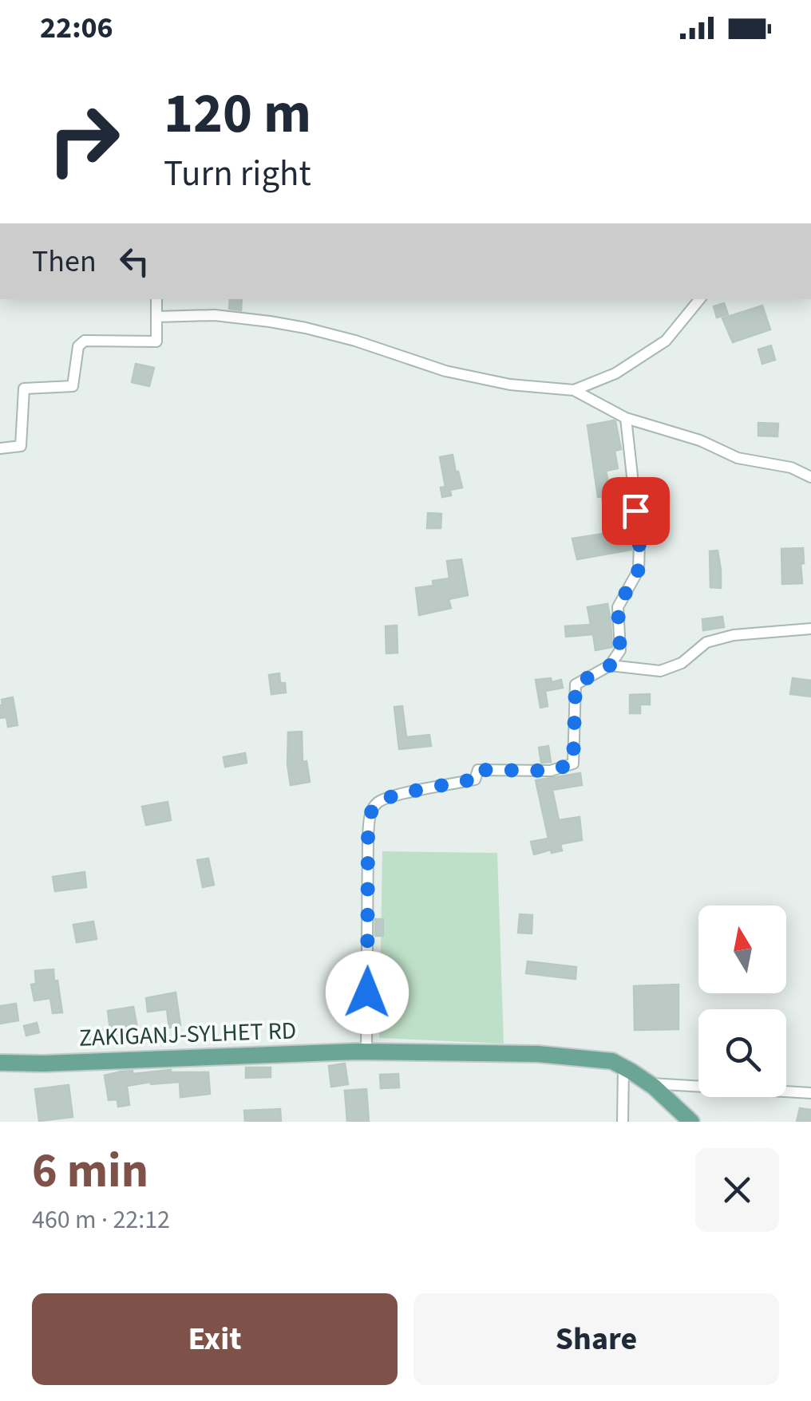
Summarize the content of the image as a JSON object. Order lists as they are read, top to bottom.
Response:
{
  "streets": {
    "main road": ["ZAKIGANJ-SYLHET RD"]
  },
  "north": "top",
  "page": {
    "status": "22:06",
    "turn": ["120 m", "Turn right"],
    "then": "Then",
    "heading": ["6 min", "460 m · 22:12"],
    "buttons": ["Exit", "Share"]
  }
}
